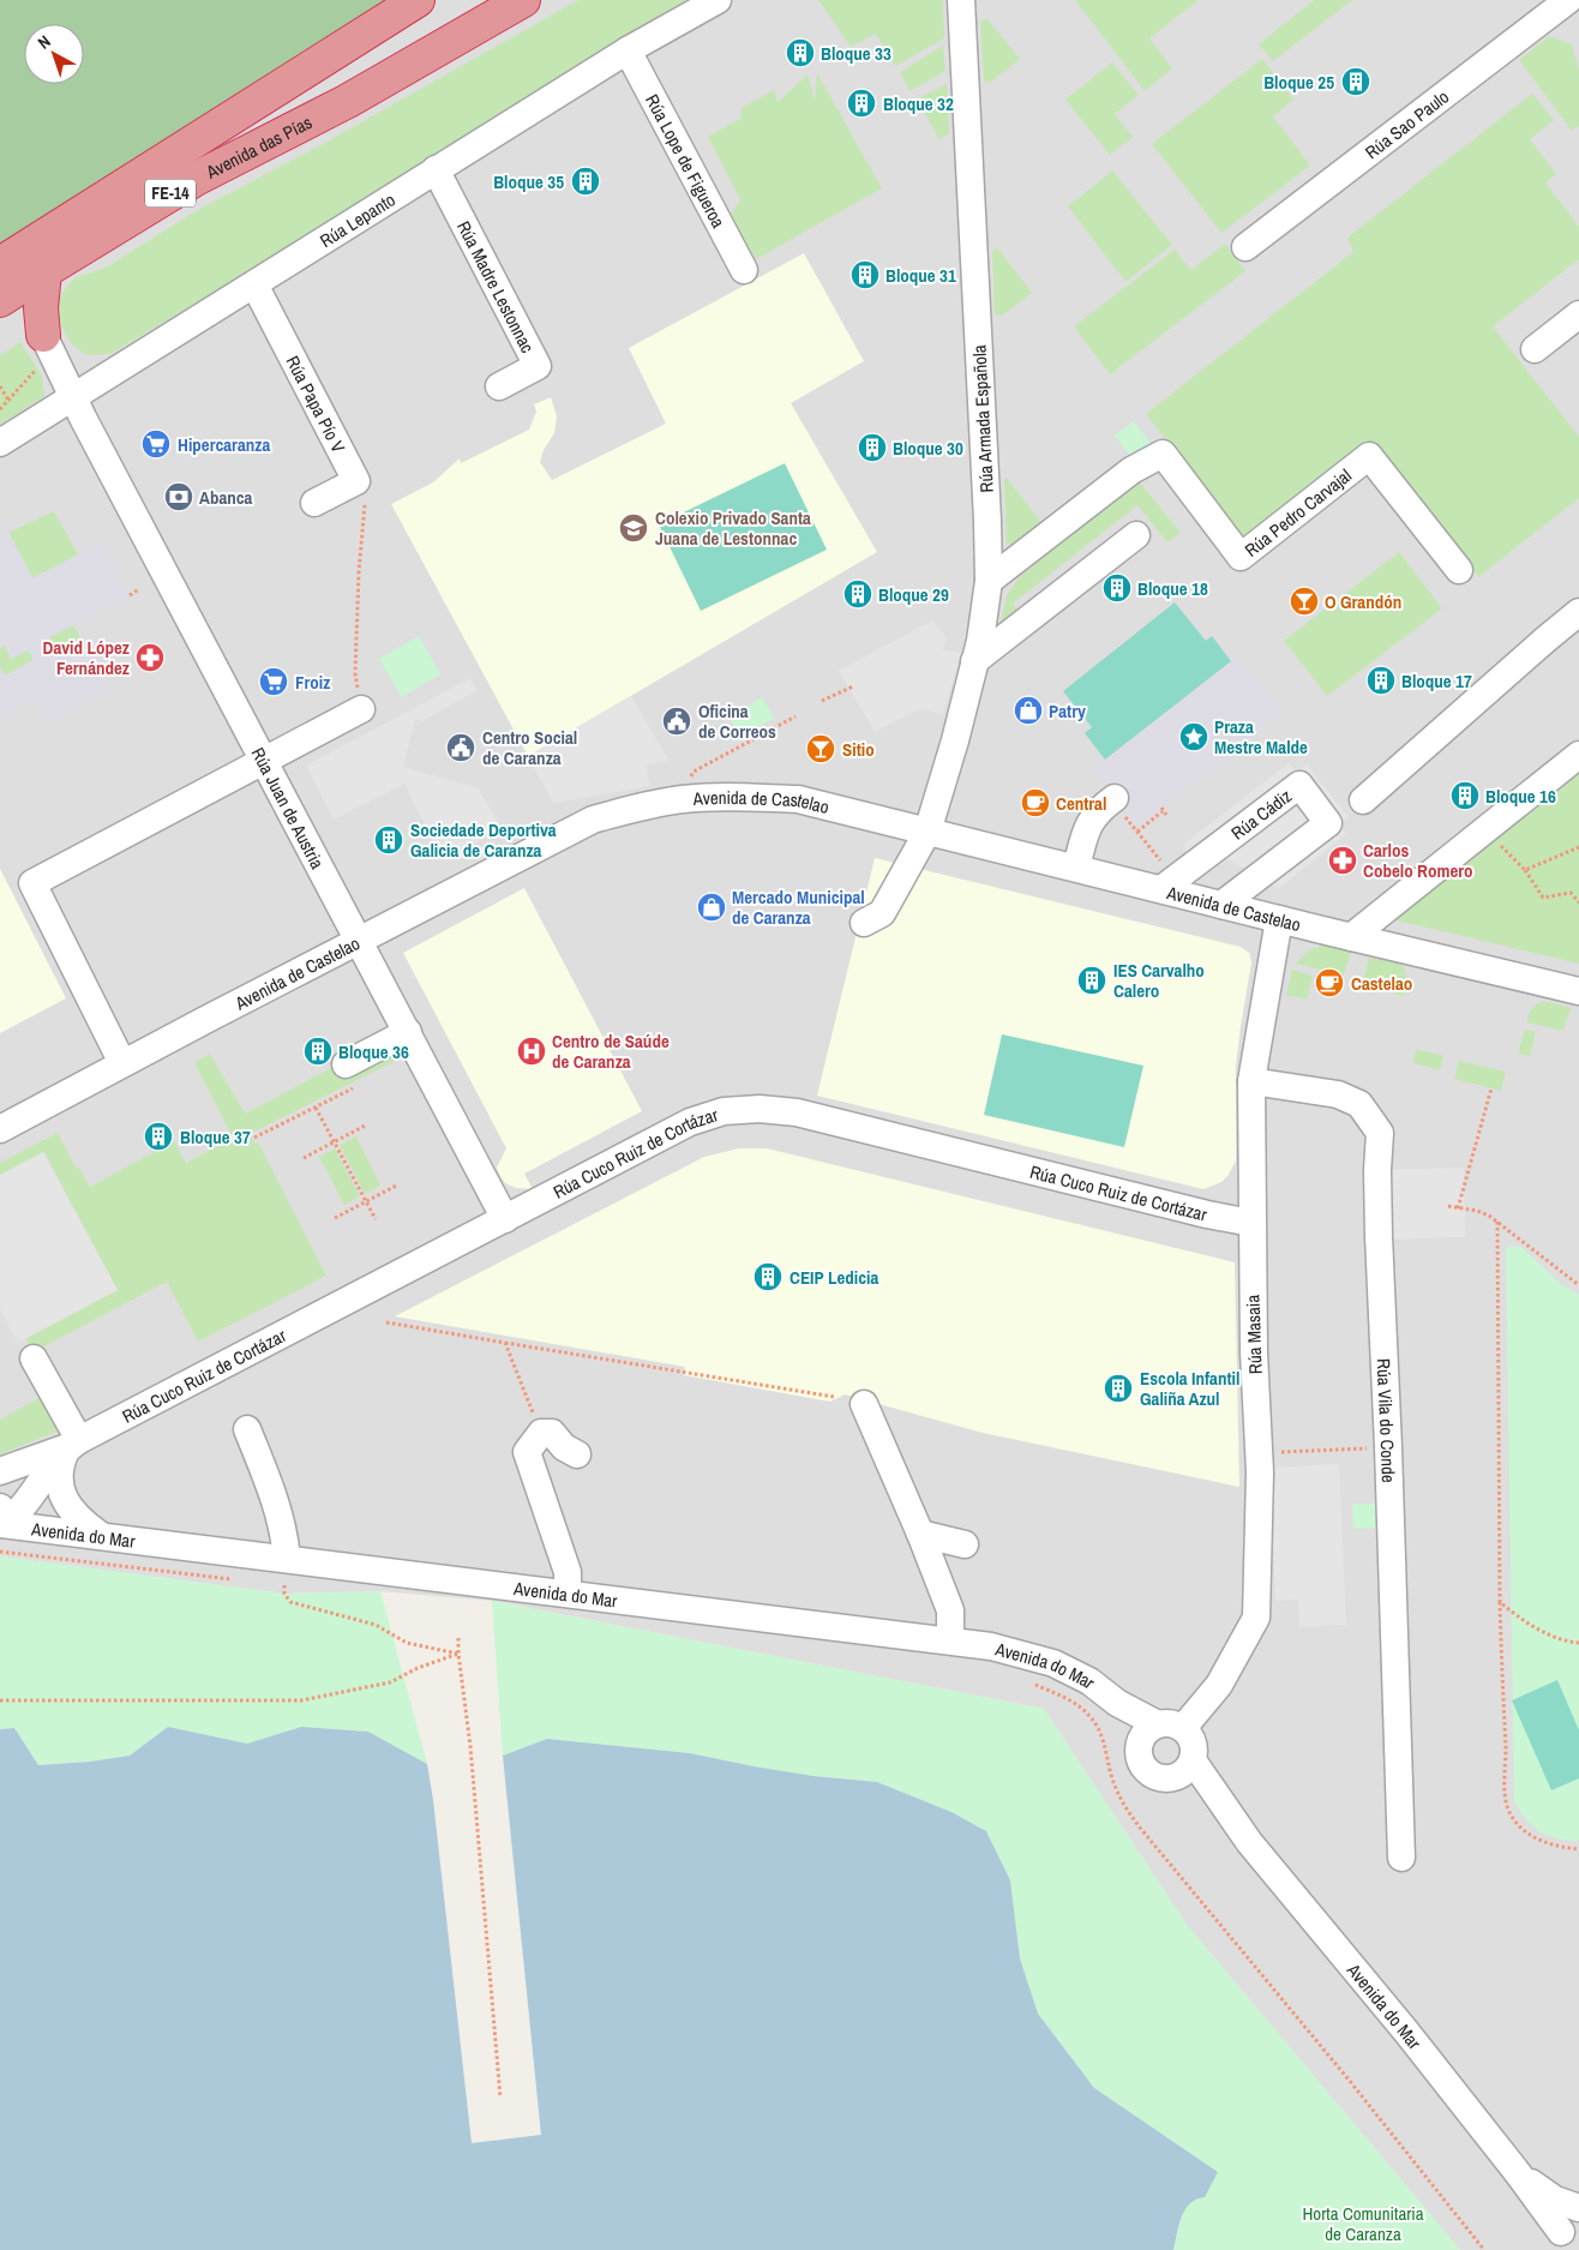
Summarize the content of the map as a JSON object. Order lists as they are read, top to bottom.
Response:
{
  "streets": {
    "highway": ["Avenida das Pías", "FE-14"],
    "street": [
      "Rúa Sao Paulo",
      "Rúa Lope de Figueroa",
      "Rúa Lepanto",
      "Rúa Madre Lestonnac",
      "Rúa Papa Pío V",
      "Rúa Armada Española",
      "Rúa Pedro Carvajal",
      "Avenida de Castelao",
      "Rúa Juan de Austria",
      "Rúa Cádiz",
      "Rúa Cuco Ruiz de Cortázar",
      "Rúa Masaia",
      "Rúa Vila do Conde",
      "Avenida do Mar"
    ]
  },
  "crossings": [
    ["Rúa Lope de Figueroa", "Rúa Lepanto"],
    ["Rúa Lepanto", "Rúa Madre Lestonnac"],
    ["Rúa Lepanto", "Rúa Papa Pío V"],
    ["Rúa Lepanto", "Rúa Juan de Austria"],
    ["Rúa Armada Española", "Rúa Pedro Carvajal"],
    ["Rúa Armada Española", "Avenida de Castelao"],
    ["Avenida de Castelao", "Rúa Juan de Austria"],
    ["Avenida de Castelao", "Rúa Cádiz"],
    ["Avenida de Castelao", "Rúa Masaia"],
    ["Rúa Juan de Austria", "Rúa Cuco Ruiz de Cortázar"],
    ["Rúa Cuco Ruiz de Cortázar", "Rúa Masaia"],
    ["Rúa Masaia", "Rúa Vila do Conde"],
    ["Rúa Masaia", "Avenida do Mar"]
  ],
  "parks": ["Horta Comunitaria de Caranza"],
  "places": {
    "building": [
      "Bloque 33",
      "Bloque 25",
      "Bloque 32",
      "Bloque 35",
      "Bloque 31",
      "Bloque 30",
      "Bloque 18",
      "Bloque 29",
      "Bloque 17",
      "Bloque 16",
      "Sociedade Deportiva Galicia de Caranza",
      "IES Carvalho Calero",
      "Bloque 36",
      "Bloque 37",
      "CEIP Ledicia",
      "Escola Infantil Galiña Azul"
    ],
    "supermarket": ["Hipercaranza", "Froiz"],
    "bank": ["Abanca"],
    "school or university": ["Colexio Privado Santa Juana de Lestonnac"],
    "bar": ["O Grandón", "Sitio"],
    "pharmacy": ["David López Fernández", "Carlos Cobelo Romero"],
    "shop": ["Patry", "Mercado Municipal de Caranza"],
    "public building": ["Oficina de Correos", "Centro Social de Caranza"],
    "place": ["Praza Mestre Malde"],
    "cafe": ["Central", "Castelao"],
    "hospital": ["Centro de Saúde de Caranza"]
  },
  "north": "top left"
}
